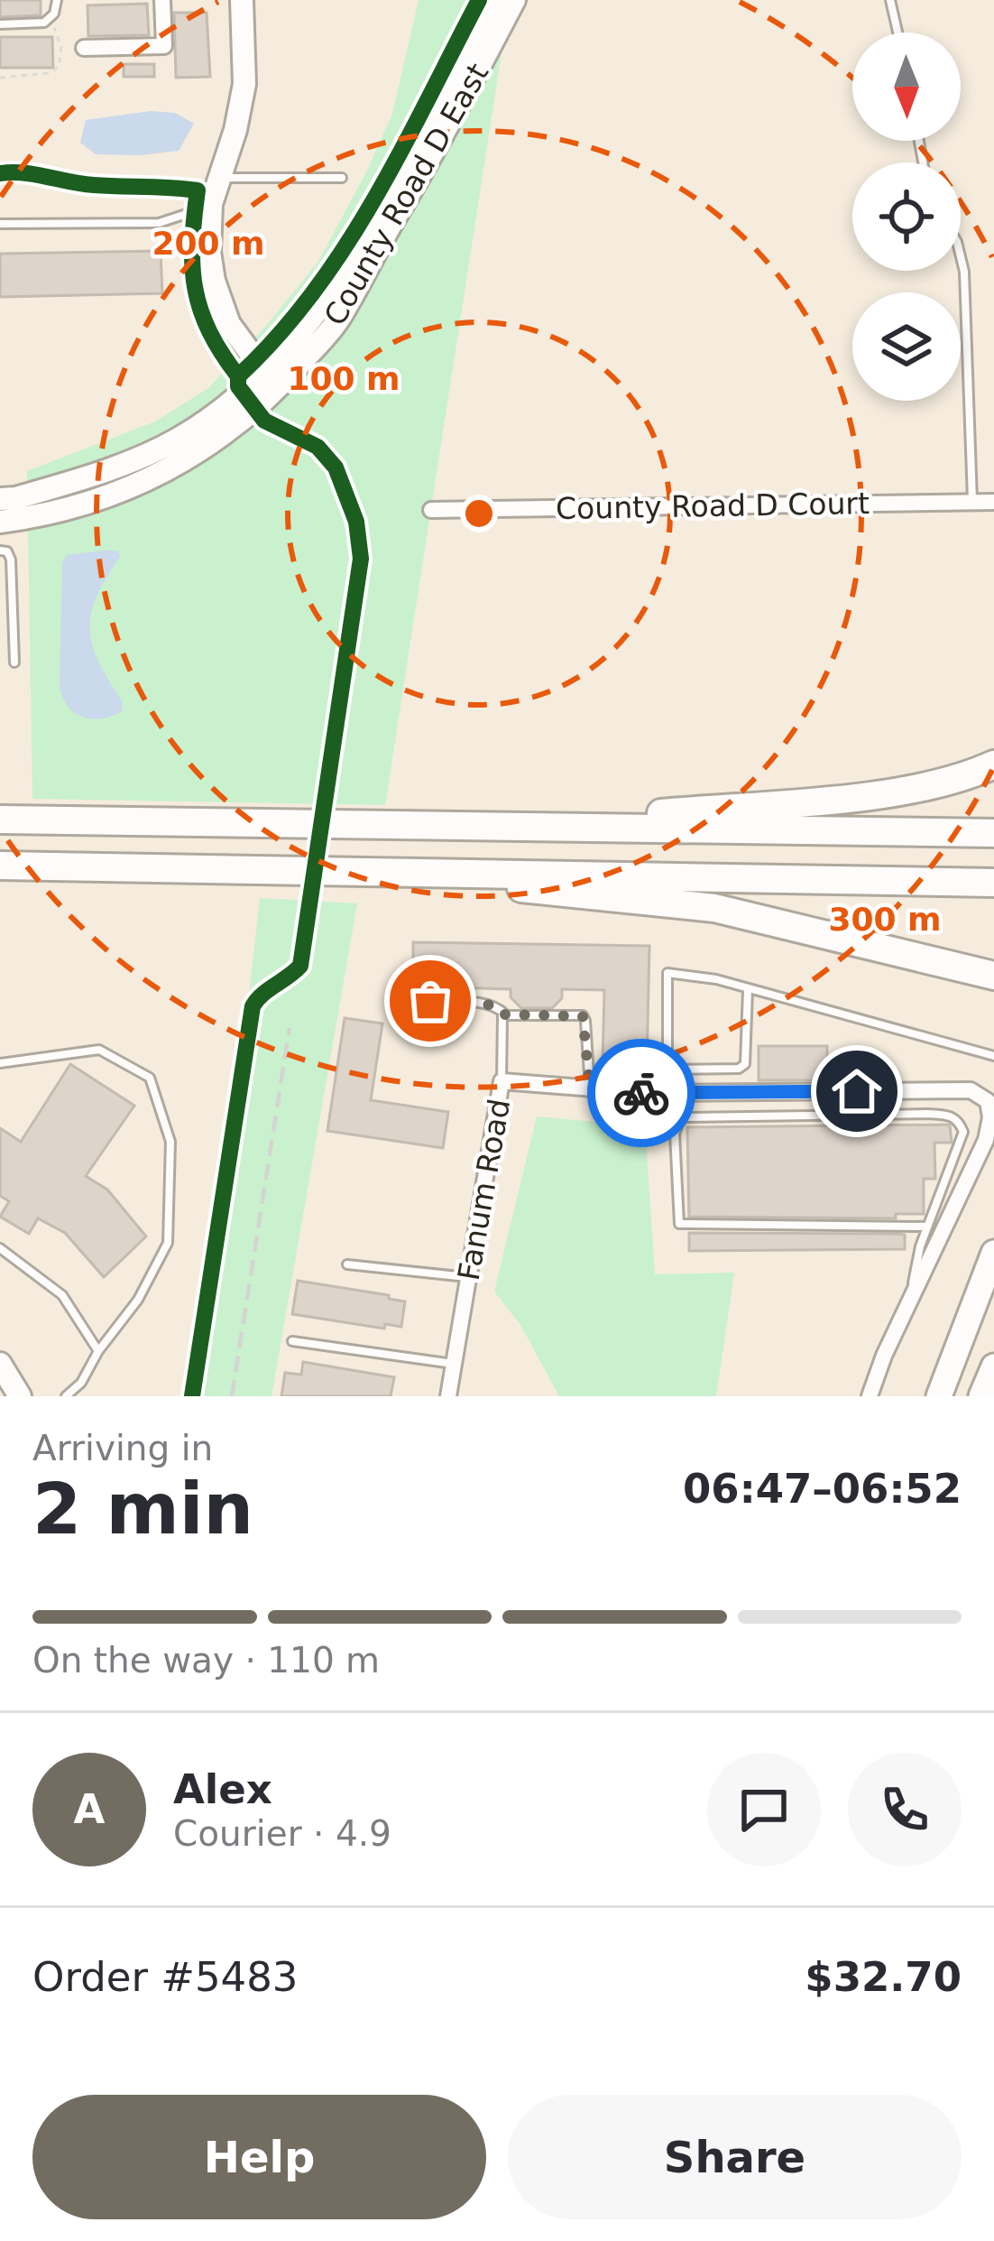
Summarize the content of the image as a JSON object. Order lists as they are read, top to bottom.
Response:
{
  "streets": {
    "street": ["County Road D East", "County Road D Court", "Fanum Road"]
  },
  "north": "bottom",
  "page": {
    "heading": ["2 min", "Arriving in", "06:47–06:52"],
    "panel": [
      "Alex",
      "Courier · 4.9",
      "Order #5483",
      "$32.70"
    ],
    "bar": "On the way · 110 m",
    "round": "A",
    "buttons": ["Help", "Share"]
  },
  "rings": ["200 m", "100 m", "300 m"]
}
